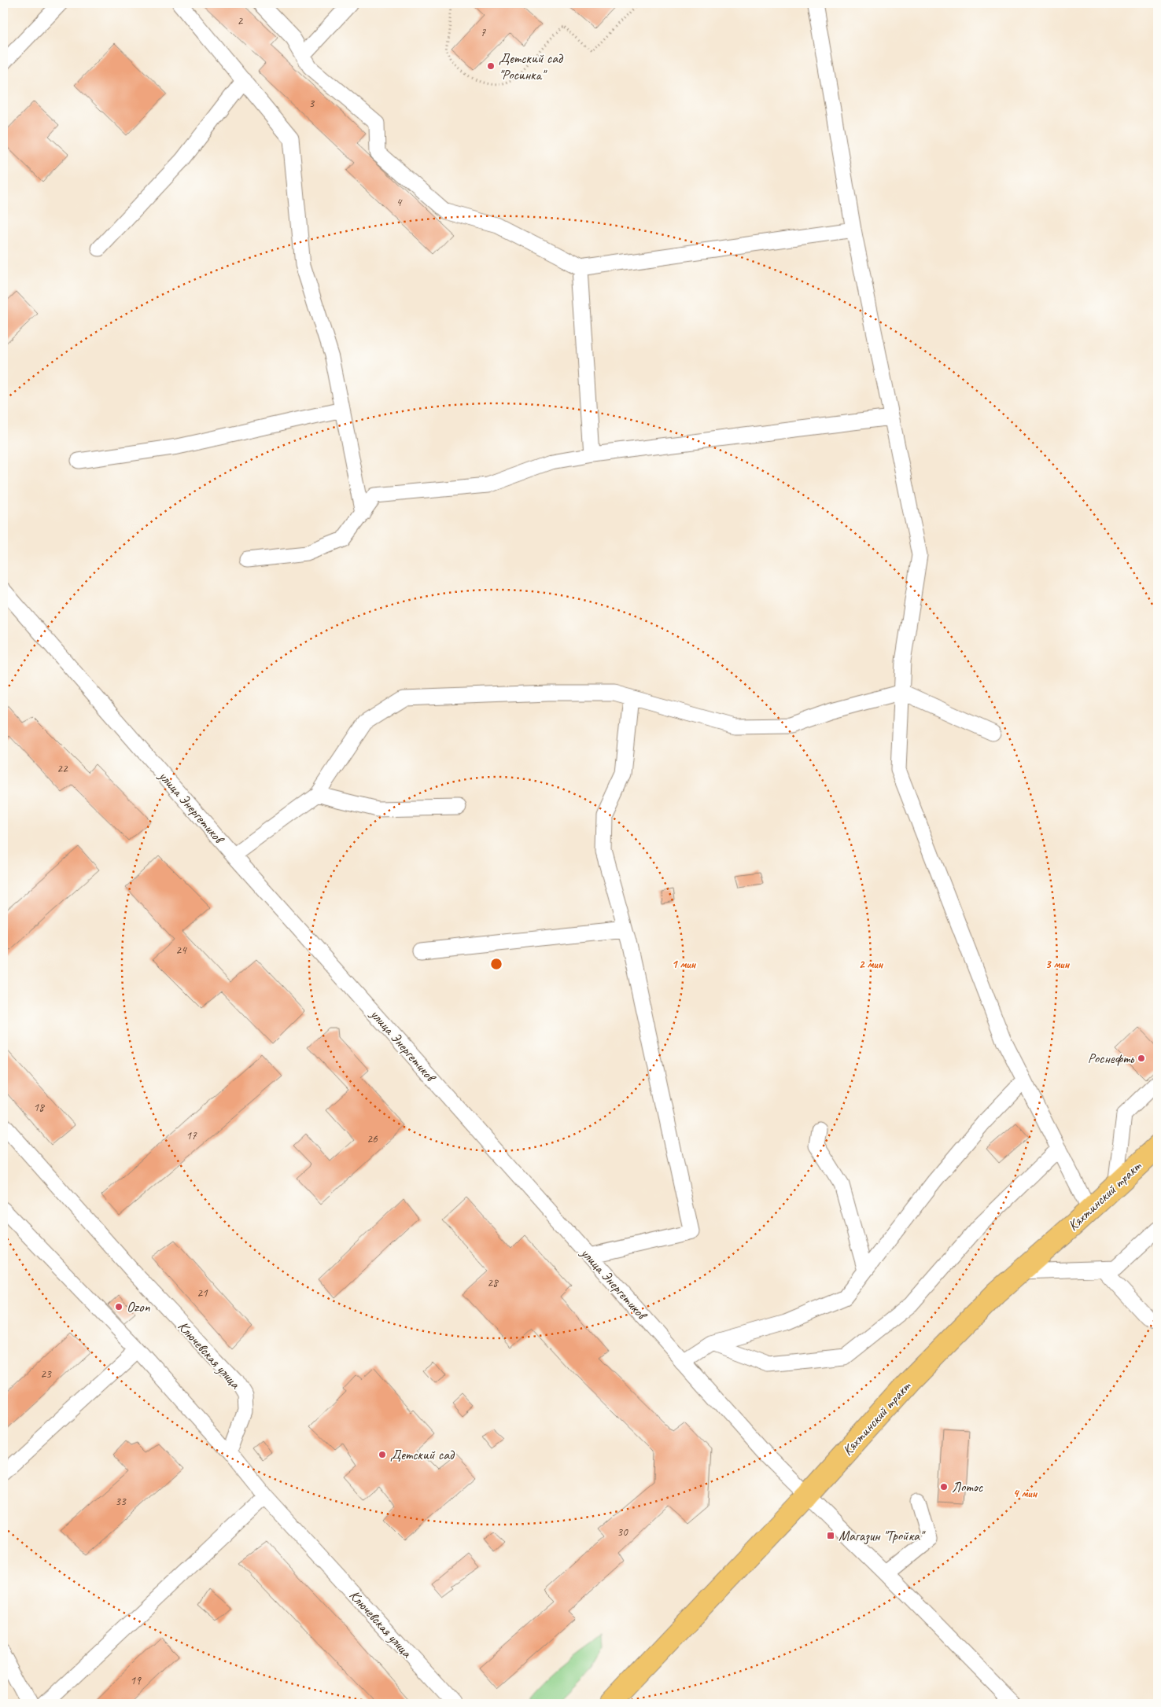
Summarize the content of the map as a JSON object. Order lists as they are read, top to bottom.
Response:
{
  "streets": {
    "highway": ["Кяхтинский тракт"],
    "street": ["улица Энергетиков", "Ключевская улица"]
  },
  "crossings": [
    ["улица Энергетиков", "Кяхтинский тракт"]
  ],
  "places": {
    "other": [
      "Детский сад \"Росинка\"",
      "Роснефть",
      "Ozon",
      "Детский сад",
      "Лотос"
    ],
    "transit": ["Магазин \"Тройка\""]
  },
  "house_numbers": [
    "2",
    "7",
    "3",
    "4",
    "22",
    "24",
    "18",
    "17",
    "26",
    "28",
    "21",
    "23",
    "33",
    "30",
    "19"
  ],
  "rings": [
    "1 мин",
    "2 мин",
    "3 мин",
    "4 мин"
  ]
}
